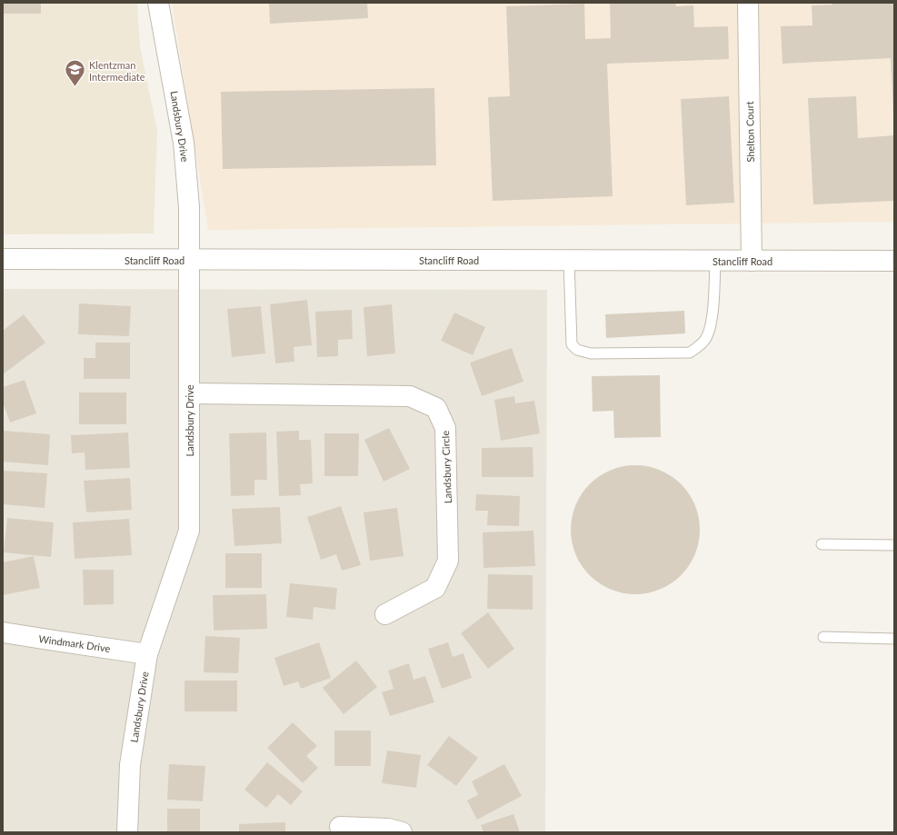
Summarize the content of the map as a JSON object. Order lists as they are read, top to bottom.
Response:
{
  "streets": {
    "street": [
      "Landsbury Drive",
      "Shelton Court",
      "Stancliff Road",
      "Landsbury Circle",
      "Windmark Drive"
    ]
  },
  "crossings": [
    ["Landsbury Drive", "Stancliff Road"],
    ["Landsbury Drive", "Landsbury Circle"],
    ["Landsbury Drive", "Windmark Drive"],
    ["Shelton Court", "Stancliff Road"]
  ],
  "places": {
    "school or university": ["Klentzman Intermediate"]
  }
}
